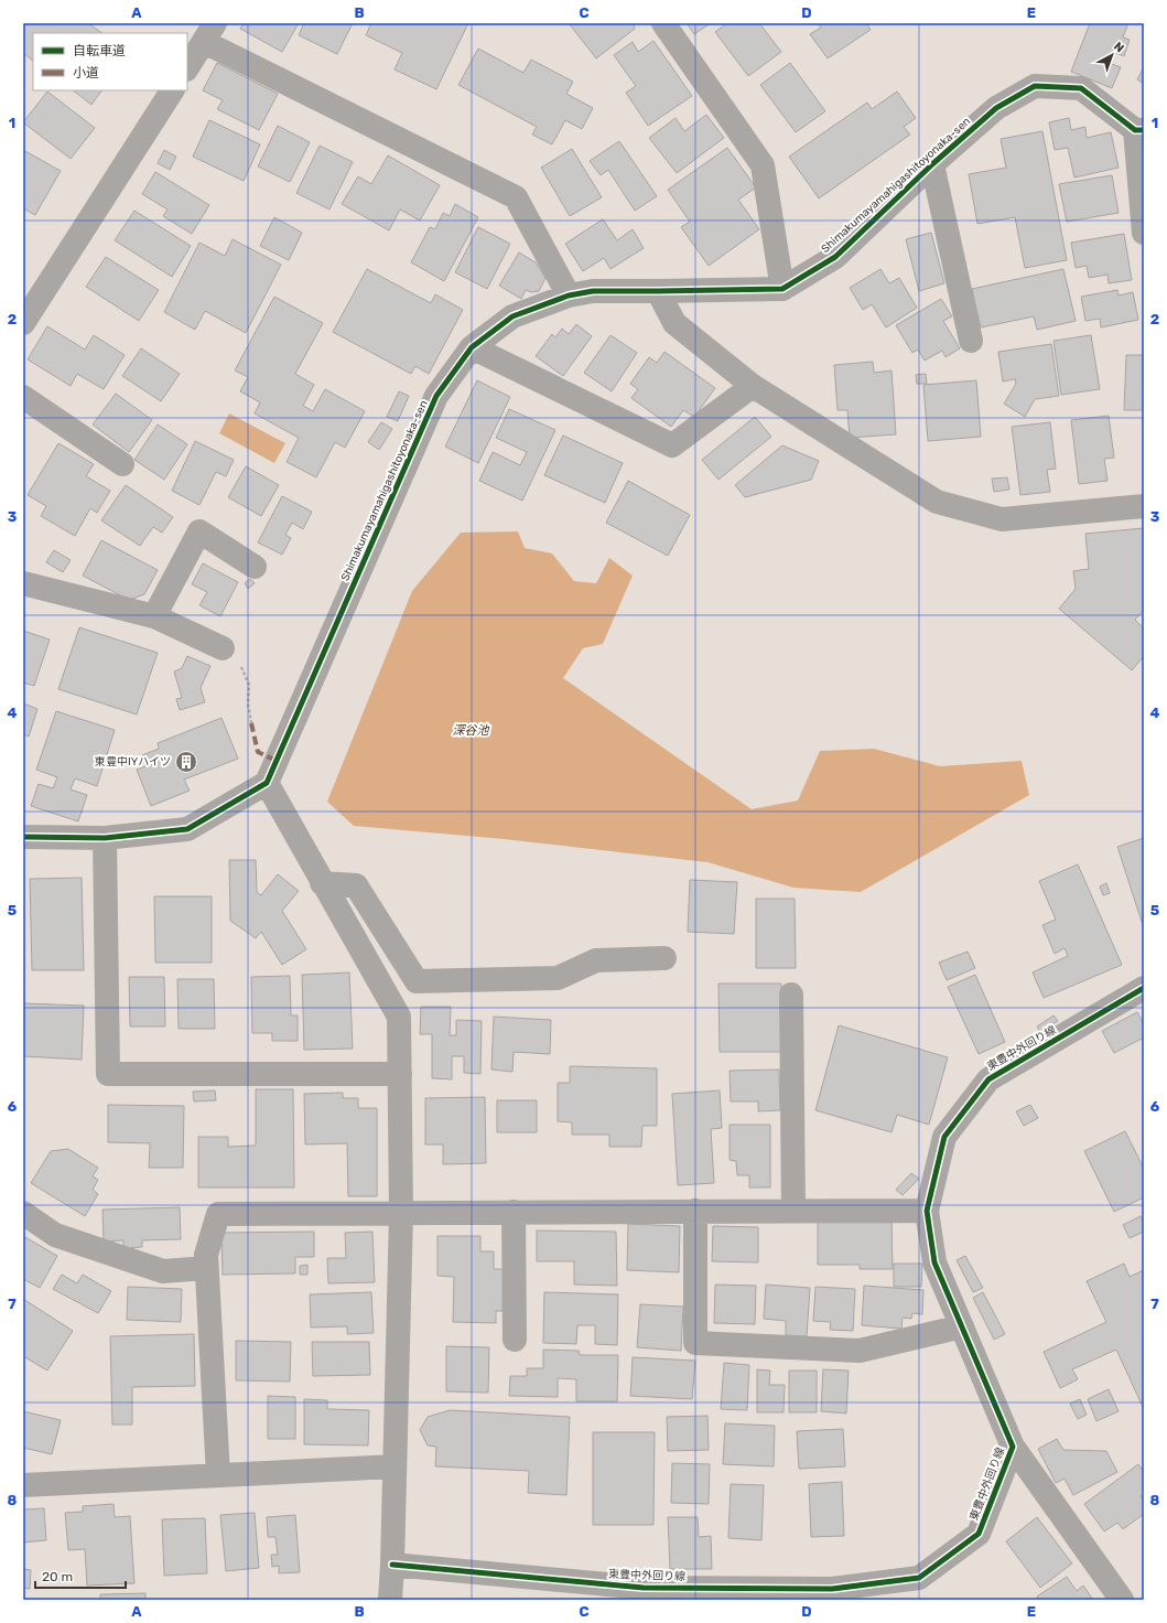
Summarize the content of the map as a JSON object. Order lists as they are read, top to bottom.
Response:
{
  "streets": {
    "street": ["Shimakumayamahigashitoyonaka-sen", "東豊中外回り線"]
  },
  "water": ["深谷池"],
  "places": {
    "building": ["東豊中IYハイツ"]
  },
  "legend": ["自転車道", "小道"],
  "scale_bar": "20 m",
  "north": "top right",
  "grid": {
    "columns": [
      "A",
      "B",
      "C",
      "D",
      "E"
    ],
    "rows": [
      "1",
      "2",
      "3",
      "4",
      "5",
      "6",
      "7",
      "8"
    ]
  }
}
